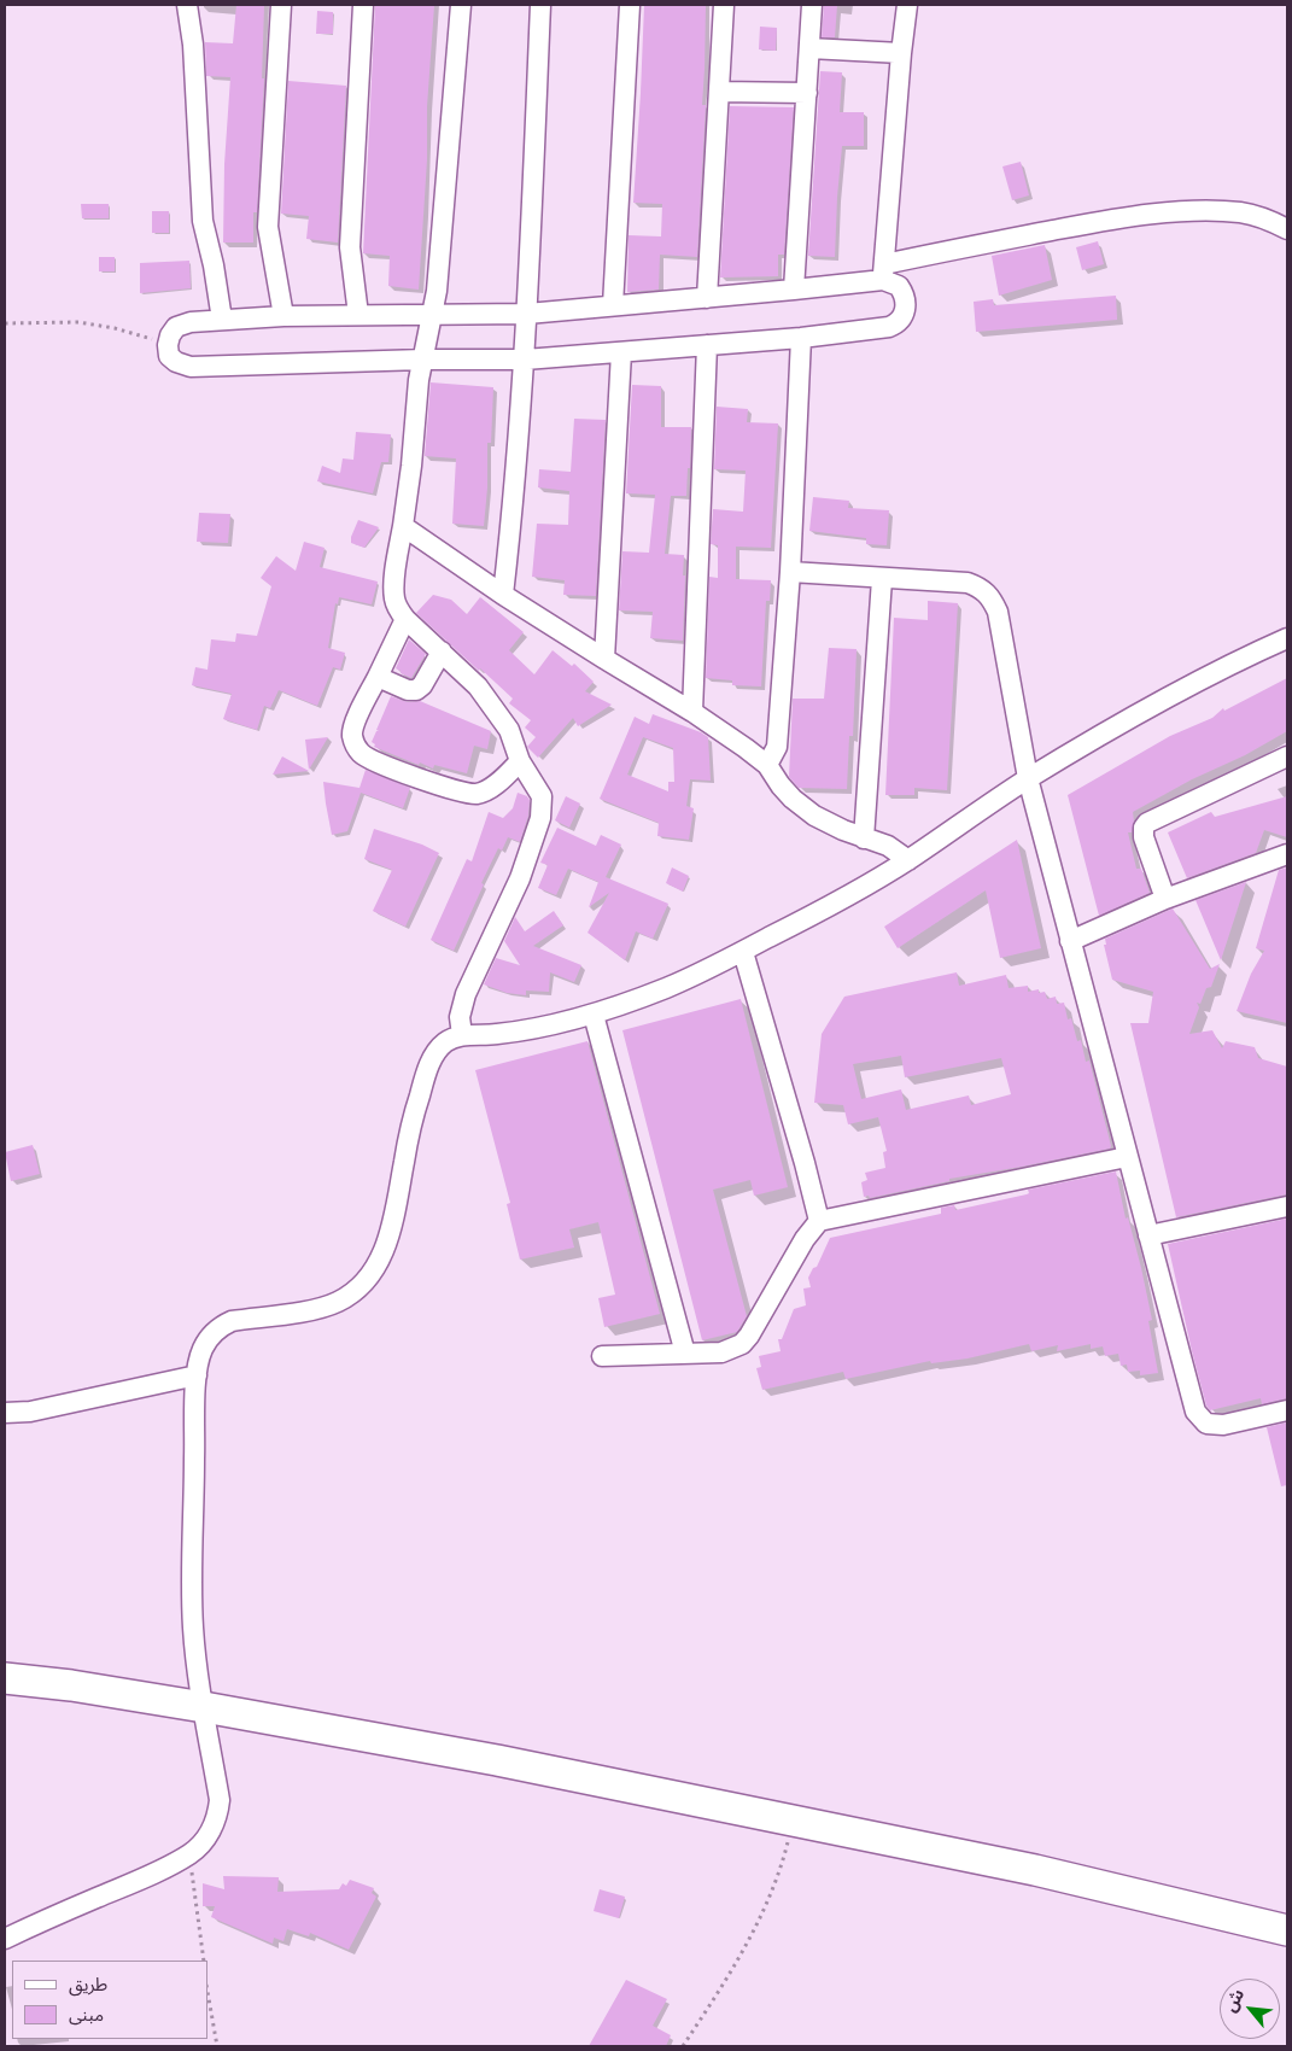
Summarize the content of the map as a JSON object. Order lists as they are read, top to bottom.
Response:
{
  "legend": ["طريق", "مبنى"],
  "north": "top left"
}
